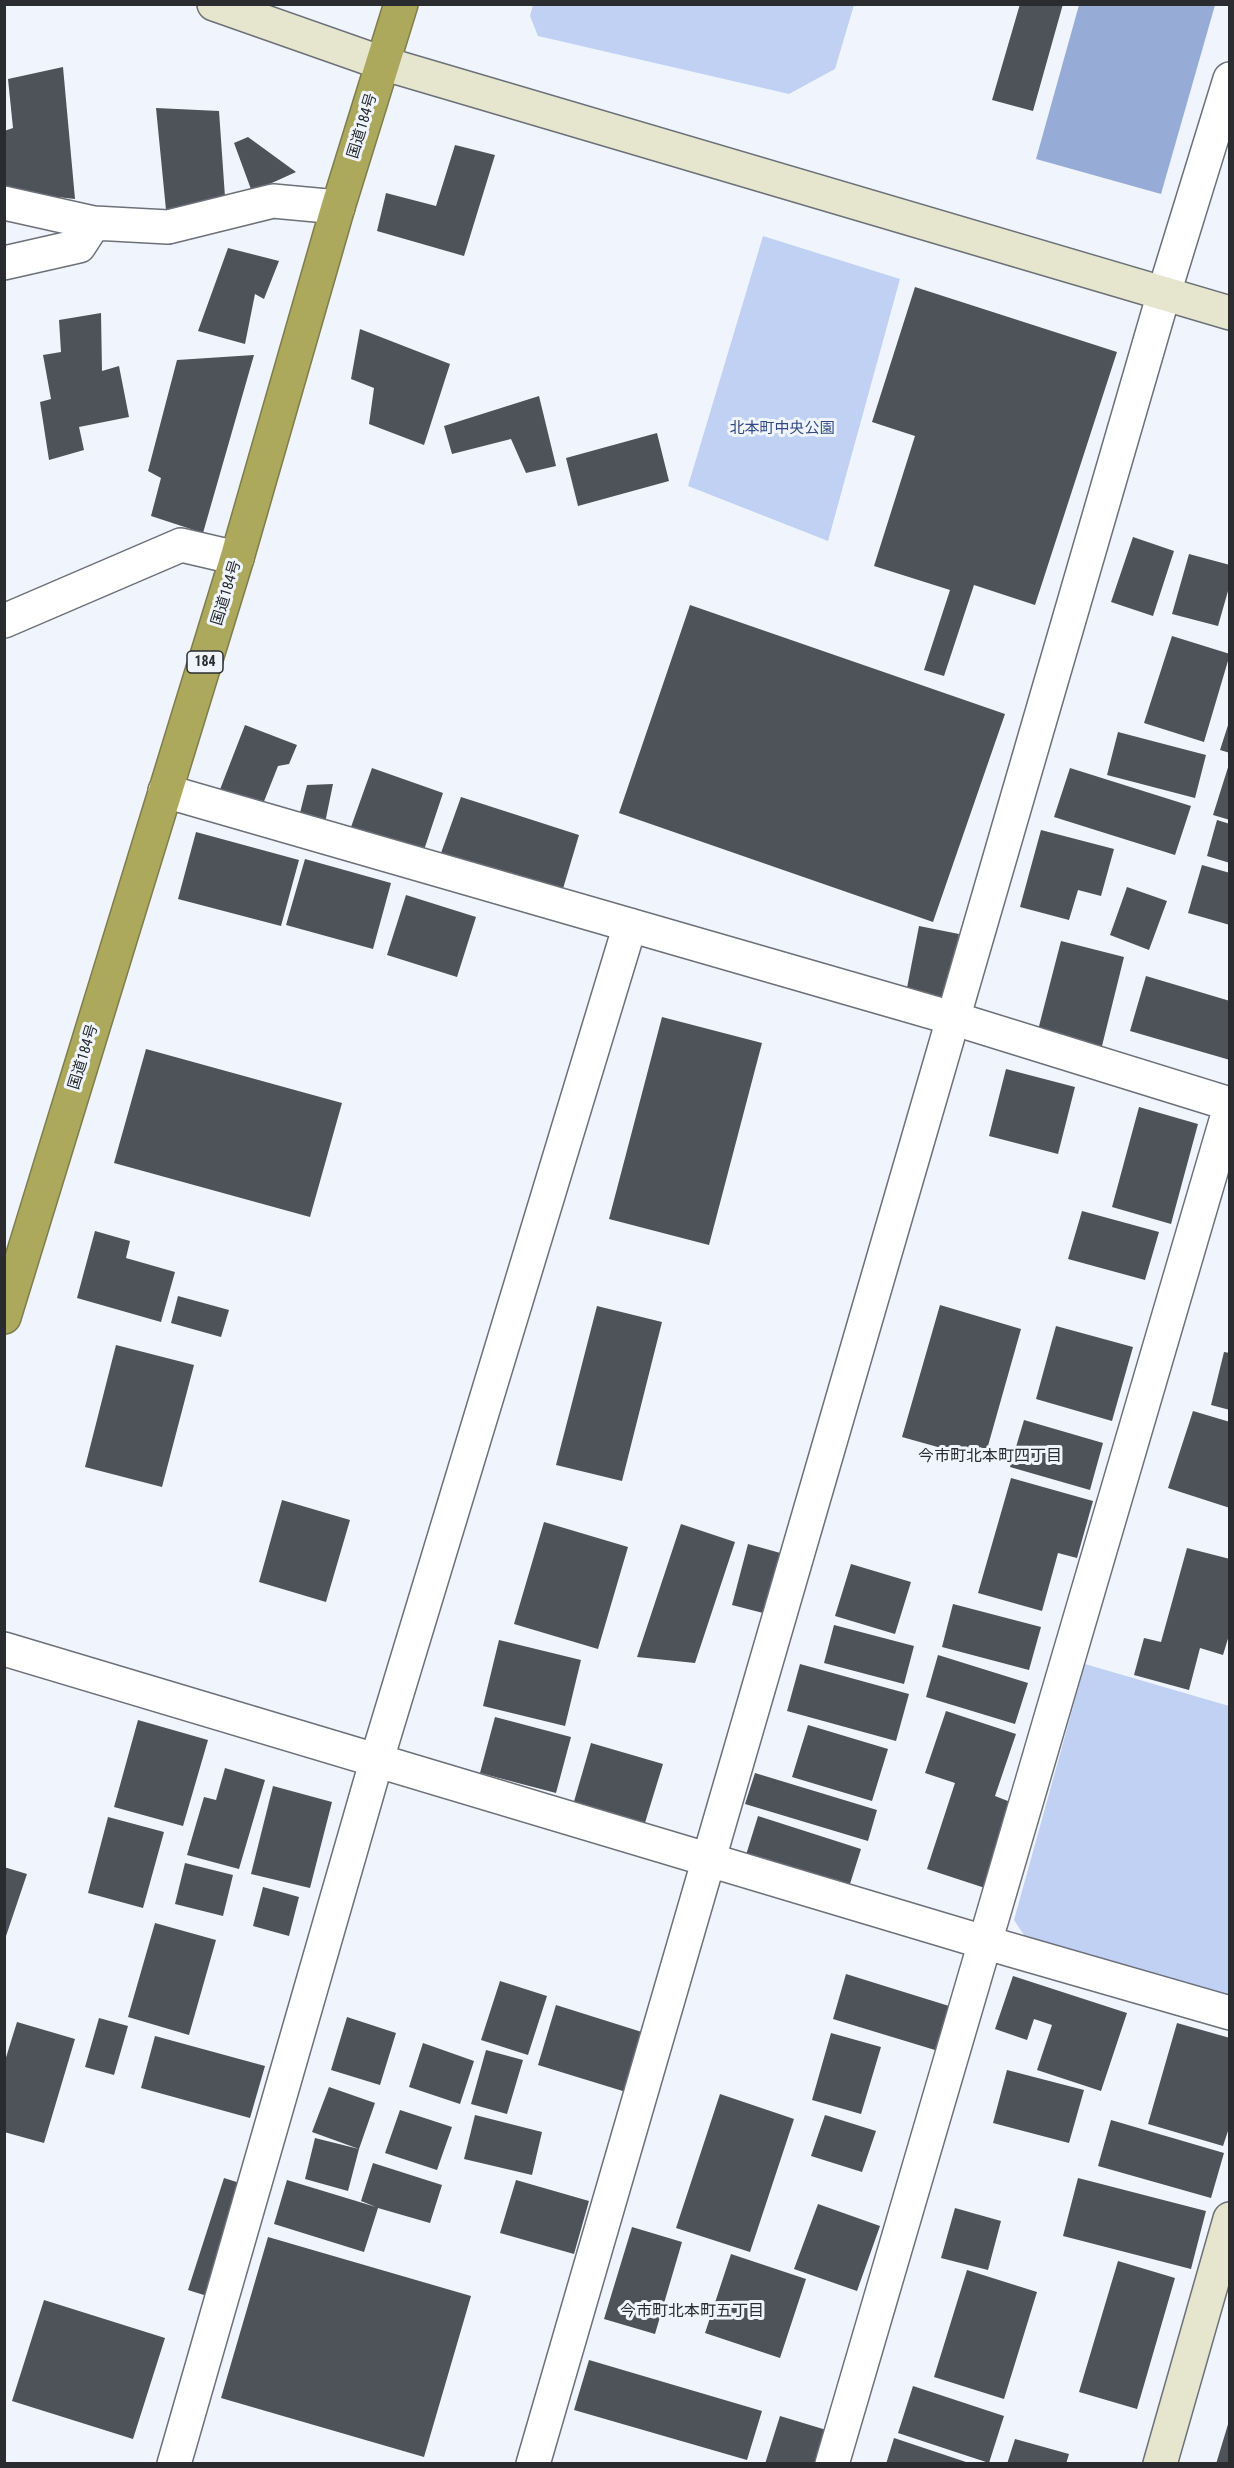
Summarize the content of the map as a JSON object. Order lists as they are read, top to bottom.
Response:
{
  "streets": {
    "highway": ["国道184号", "184"]
  },
  "districts": ["今市町北本町四丁目", "今市町北本町五丁目"],
  "parks": ["北本町中央公園"]
}
